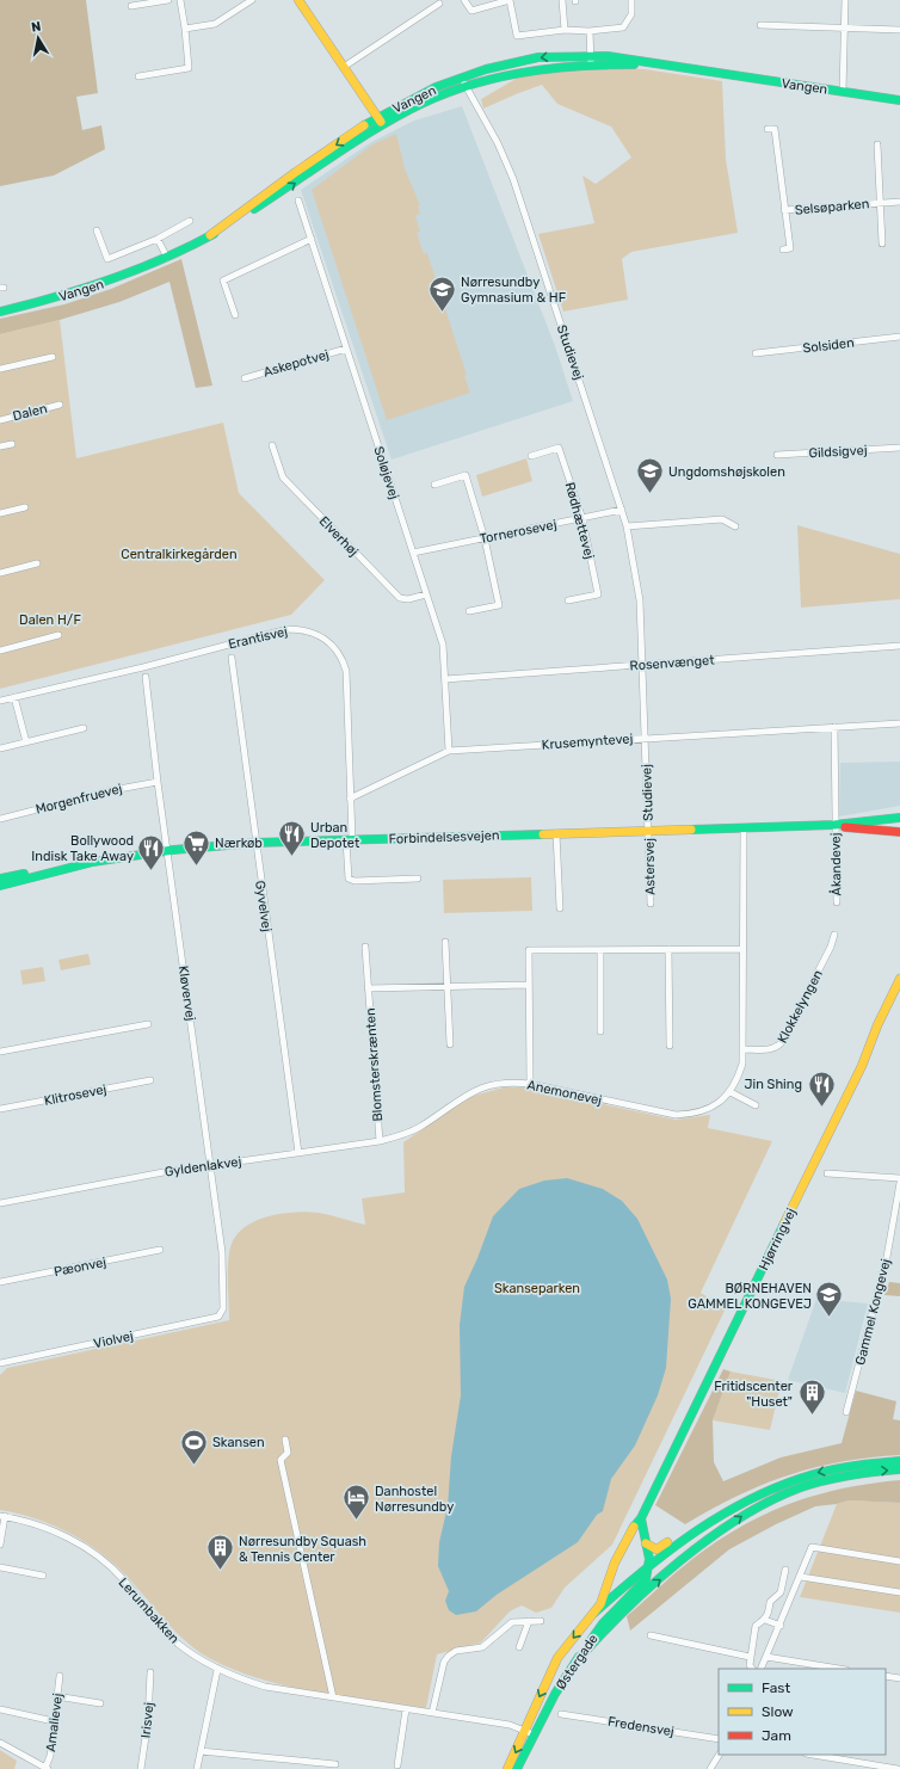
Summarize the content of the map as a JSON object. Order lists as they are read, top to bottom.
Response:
{
  "streets": {
    "main road": [
      "Vangen",
      "Forbindelsesvejen",
      "Hjørringvej",
      "Østergade"
    ],
    "street": [
      "Selsøparken",
      "Solsiden",
      "Studievej",
      "Askepotvej",
      "Dalen",
      "Gildsigvej",
      "Soløjevej",
      "Rødhættevej",
      "Tornerosevej",
      "Elverhøj",
      "Erantisvej",
      "Rosenvænget",
      "Krusemyntevej",
      "Morgenfruevej",
      "Åkandevej",
      "Astersvej",
      "Gyvelvej",
      "Kløvervej",
      "Klokkelyngen",
      "Blomsterskrænten",
      "Anemonevej",
      "Klitrosevej",
      "Gyldenlakvej",
      "Pæonvej",
      "Gammel Kongevej",
      "Violvej",
      "Lerumbakken",
      "Irisvej",
      "Amalievej",
      "Fredensvej"
    ]
  },
  "crossings": [
    ["Vangen", "Studievej"],
    ["Studievej", "Tornerosevej"],
    ["Studievej", "Rosenvænget"],
    ["Studievej", "Krusemyntevej"],
    ["Studievej", "Forbindelsesvejen"],
    ["Studievej", "Astersvej"],
    ["Askepotvej", "Soløjevej"],
    ["Soløjevej", "Tornerosevej"],
    ["Soløjevej", "Elverhøj"],
    ["Soløjevej", "Rosenvænget"],
    ["Soløjevej", "Krusemyntevej"],
    ["Rødhættevej", "Tornerosevej"],
    ["Erantisvej", "Krusemyntevej"],
    ["Erantisvej", "Forbindelsesvejen"],
    ["Morgenfruevej", "Kløvervej"],
    ["Forbindelsesvejen", "Åkandevej"],
    ["Forbindelsesvejen", "Astersvej"],
    ["Forbindelsesvejen", "Gyvelvej"],
    ["Forbindelsesvejen", "Kløvervej"],
    ["Forbindelsesvejen", "Anemonevej"],
    ["Gyvelvej", "Gyldenlakvej"],
    ["Kløvervej", "Gyldenlakvej"],
    ["Kløvervej", "Violvej"],
    ["Klokkelyngen", "Anemonevej"],
    ["Blomsterskrænten", "Gyldenlakvej"],
    ["Anemonevej", "Gyldenlakvej"],
    ["Hjørringvej", "Østergade"],
    ["Lerumbakken", "Østergade"]
  ],
  "parks": ["Centralkirkegården", "Dalen H/F", "Skanseparken"],
  "places": {
    "school or university": ["Nørresundby Gymnasium & HF", "Ungdomshøjskolen", "BØRNEHAVEN GAMMEL KONGEVEJ"],
    "restaurant": ["Urban Depotet", "Bollywood Indisk Take Away", "Jin Shing"],
    "supermarket": ["Nærkøb"],
    "building": ["Fritidscenter \"Huset\"", "Nørresundby Squash & Tennis Center"],
    "sports": ["Skansen"],
    "hotel": ["Danhostel Nørresundby"]
  },
  "legend": ["Fast", "Slow", "Jam"],
  "north": "top"
}
